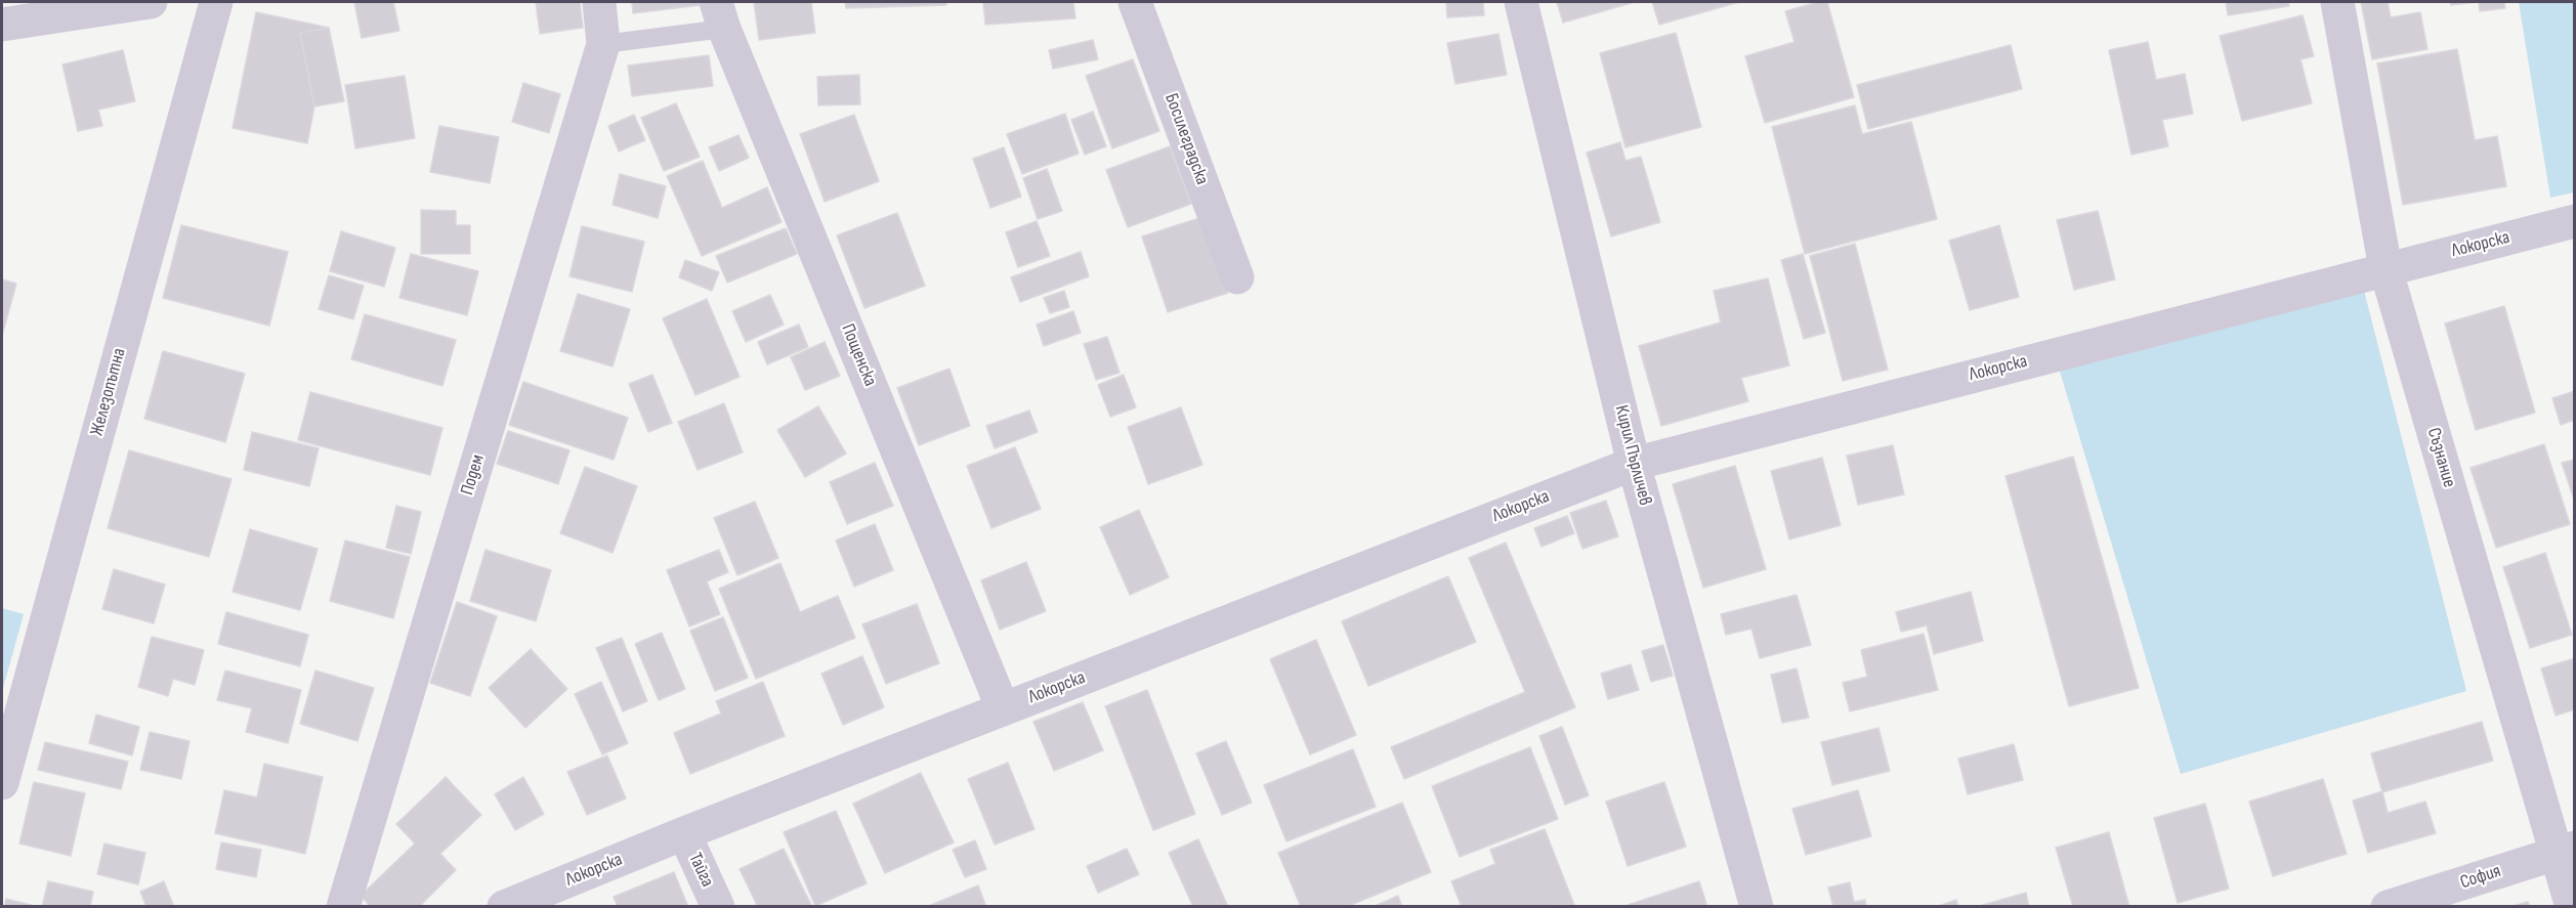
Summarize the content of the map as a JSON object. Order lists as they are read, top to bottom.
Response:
{
  "streets": {
    "street": [
      "Босилеградска",
      "Локорска",
      "Пощенска",
      "Железопътна",
      "Кирил Пърличев",
      "Съзнание",
      "Подем",
      "Тайга",
      "София"
    ]
  },
  "crossings": [
    ["Локорска", "Пощенска"],
    ["Локорска", "Кирил Пърличев"],
    ["Локорска", "Съзнание"],
    ["Локорска", "Тайга"],
    ["Съзнание", "София"]
  ]
}
